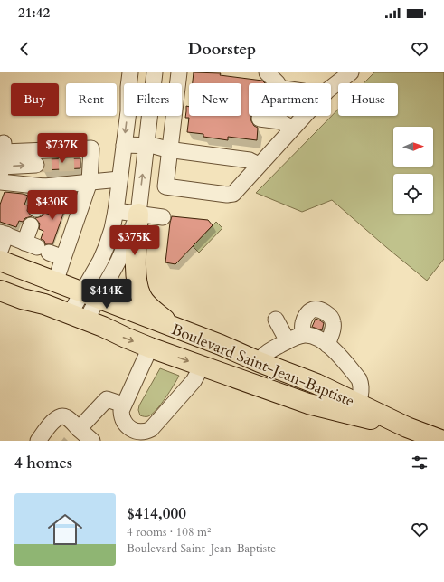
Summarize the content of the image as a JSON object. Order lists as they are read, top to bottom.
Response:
{
  "streets": {
    "highway": ["Boulevard Saint-Jean-Baptiste"]
  },
  "north": "right",
  "page": {
    "status": "21:42",
    "header": "Doorstep",
    "chip": [
      "Buy",
      "Rent",
      "Filters",
      "New",
      "Apartment",
      "House"
    ],
    "price": [
      "$737K",
      "$430K",
      "$375K",
      "$414K"
    ],
    "heading": "4 homes",
    "list": [
      {
        "name": "$414,000",
        "note": "4 rooms · 108 m² · Boulevard Saint-Jean-Baptiste"
      }
    ]
  }
}
